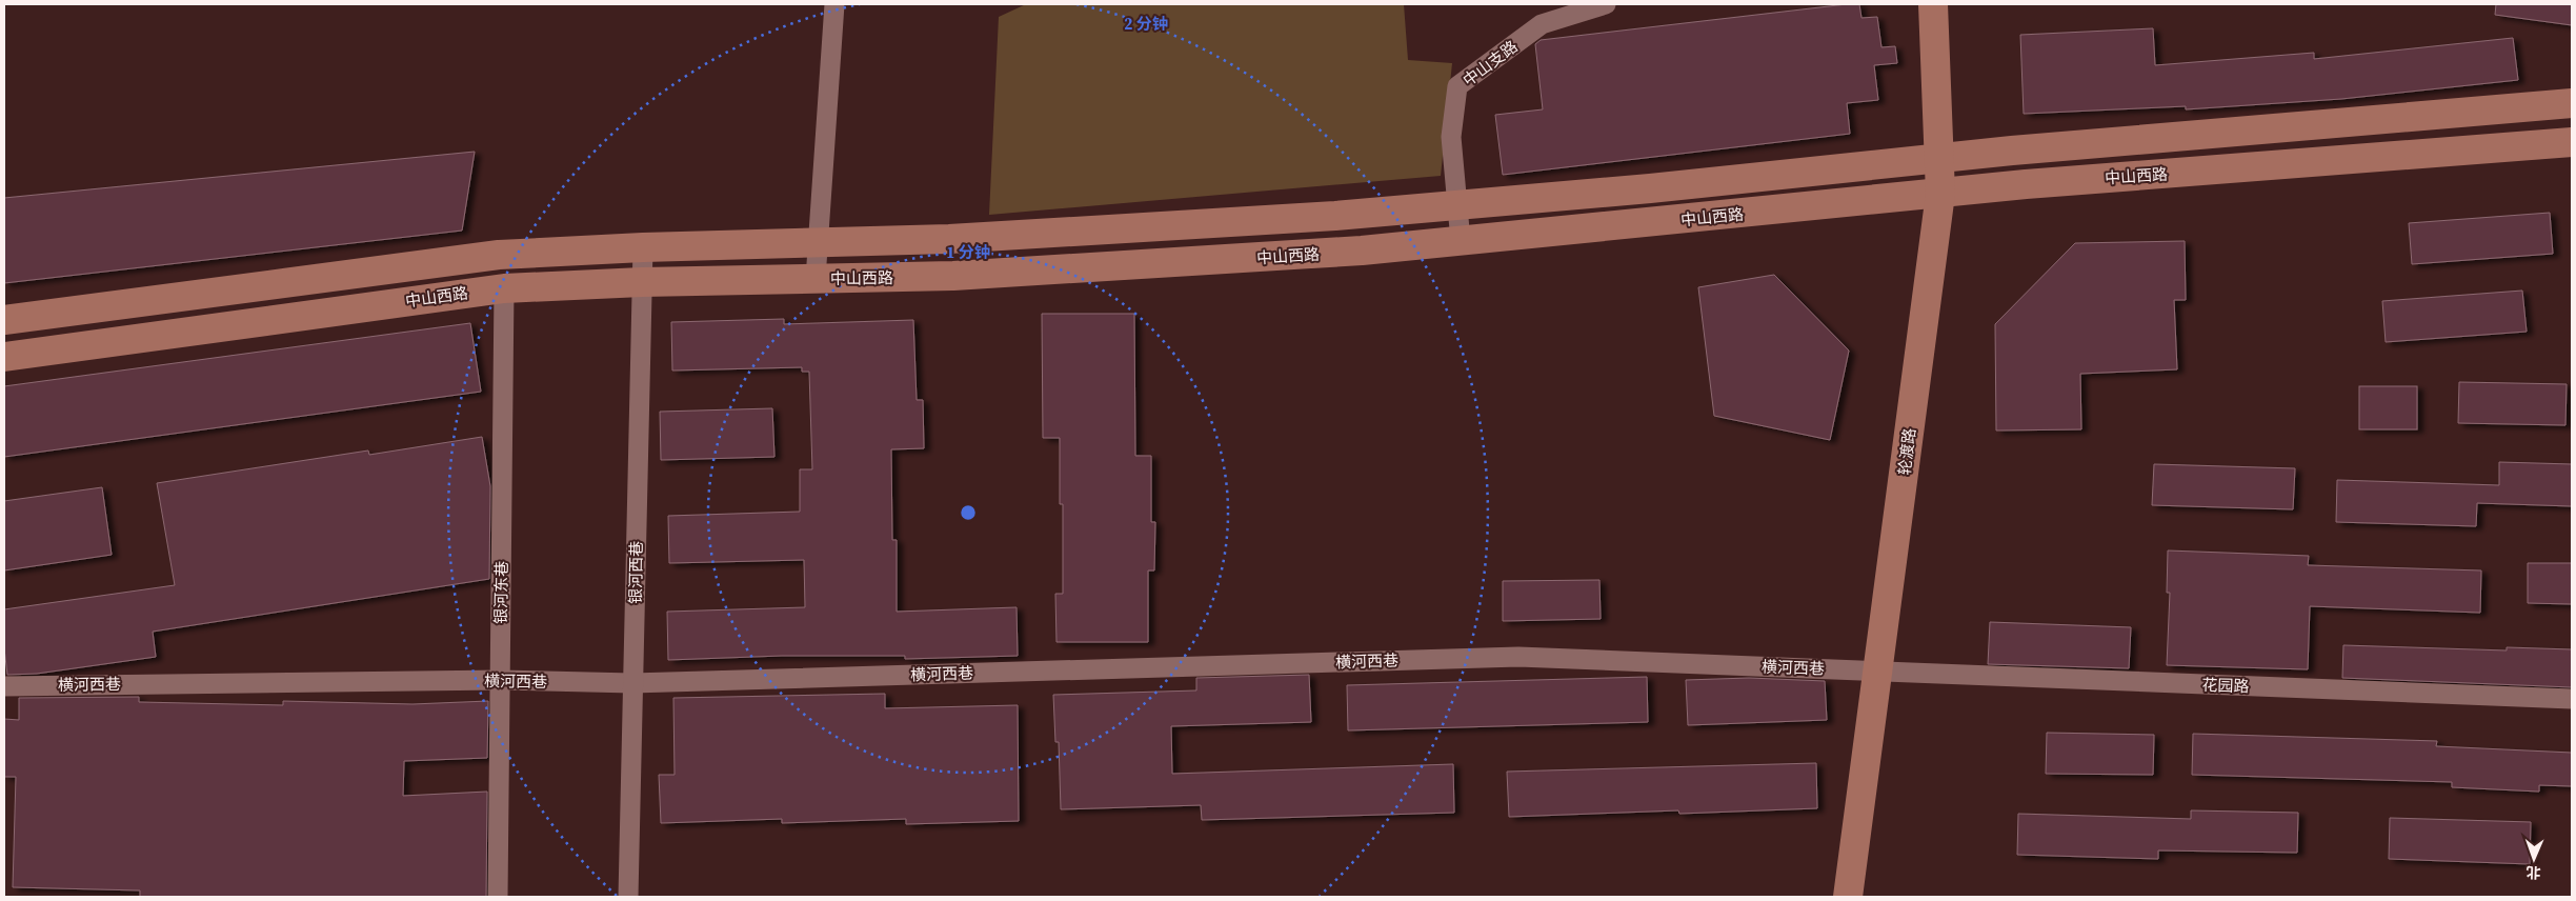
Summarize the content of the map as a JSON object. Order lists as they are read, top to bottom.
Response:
{
  "streets": {
    "main road": ["中山西路", "轮渡路"],
    "street": [
      "中山支路",
      "银河西巷",
      "银河东巷",
      "横河西巷",
      "花园路"
    ]
  },
  "crossings": [
    ["中山支路", "中山西路"],
    ["中山西路", "轮渡路"],
    ["中山西路", "银河西巷"],
    ["中山西路", "银河东巷"],
    ["轮渡路", "横河西巷"],
    ["轮渡路", "花园路"],
    ["银河西巷", "横河西巷"],
    ["银河东巷", "横河西巷"],
    ["横河西巷", "花园路"]
  ],
  "north": "bottom",
  "rings": ["2 分钟", "1 分钟"]
}
